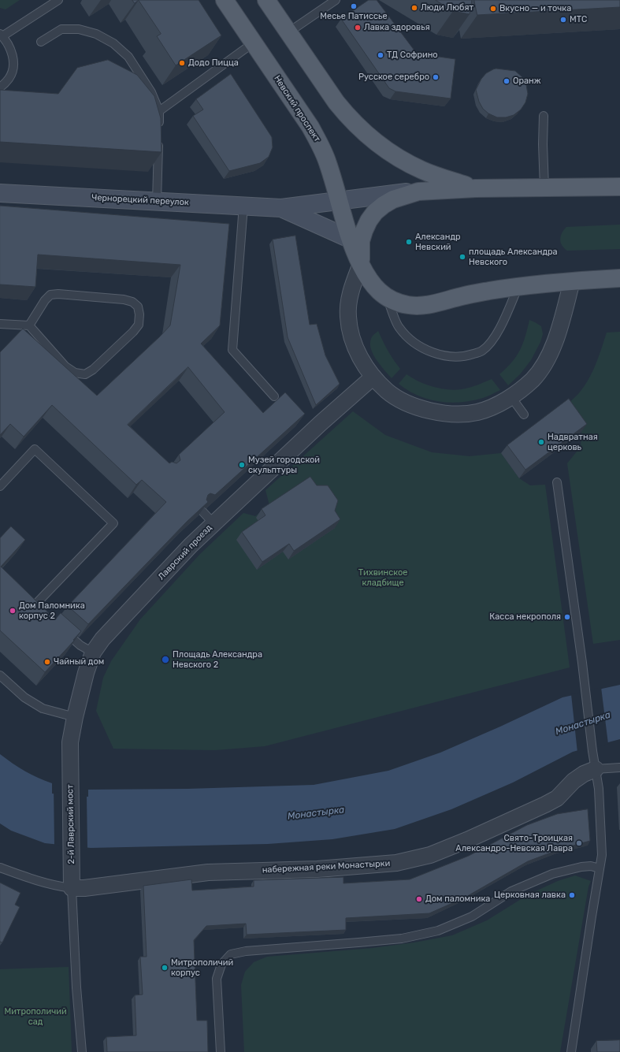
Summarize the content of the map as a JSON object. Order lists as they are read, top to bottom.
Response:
{
  "streets": {
    "main road": ["Невский проспект"],
    "street": [
      "Чернорецкий переулок",
      "Лаврский проезд",
      "2-й Лаврский мост",
      "набережная реки Монастырки"
    ]
  },
  "crossings": [
    ["Невский проспект", "Чернорецкий переулок"],
    ["Лаврский проезд", "2-й Лаврский мост"],
    ["2-й Лаврский мост", "набережная реки Монастырки"]
  ],
  "water": ["Монастырка"],
  "parks": ["Тихвинское кладбище", "Митрополичий сад"],
  "places": [
    "Месье Патиссье",
    "Люди Любят",
    "Вкусно — и точка",
    "МТС",
    "Лавка здоровья",
    "ТД Софрино",
    "Додо Пицца",
    "Русское серебро",
    "Оранж",
    "Александр Невский",
    "площадь Александра Невского",
    "Надвратная церковь",
    "Музей городской скульптуры",
    "Дом Паломника корпус 2",
    "Касса некрополя",
    "Площадь Александра Невского 2",
    "Чайный дом",
    "Свято-Троицкая Александро-Невская Лавра",
    "Церковная лавка",
    "Дом паломника",
    "Митрополичий корпус"
  ]
}
